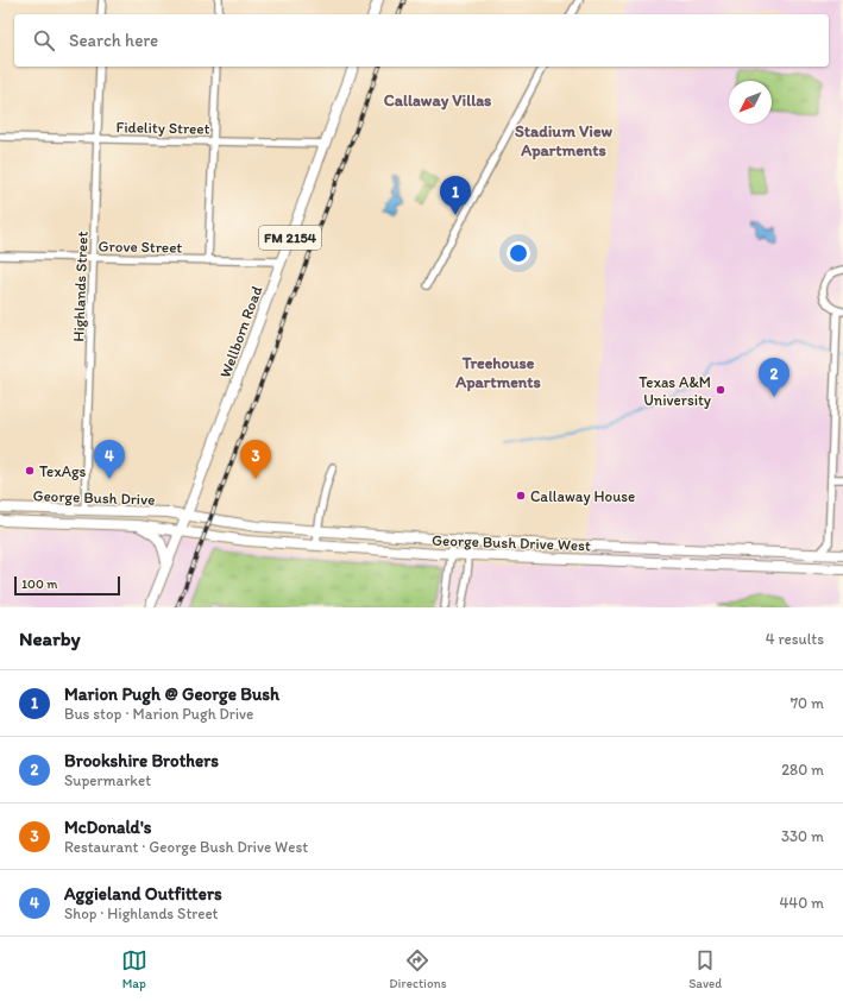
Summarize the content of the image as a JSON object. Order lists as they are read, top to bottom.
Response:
{
  "streets": {
    "main road": [
      "FM 2154",
      "Wellborn Road",
      "George Bush Drive",
      "George Bush Drive West"
    ],
    "street": ["Fidelity Street", "Grove Street", "Highlands Street"]
  },
  "crossings": [
    ["Fidelity Street", "Highlands Street"],
    ["Fidelity Street", "Wellborn Road"],
    ["Grove Street", "Highlands Street"],
    ["Grove Street", "Wellborn Road"],
    ["Highlands Street", "George Bush Drive"],
    ["Wellborn Road", "George Bush Drive"],
    ["Wellborn Road", "George Bush Drive West"],
    ["George Bush Drive", "George Bush Drive West"]
  ],
  "districts": ["Callaway Villas", "Stadium View Apartments", "Treehouse Apartments"],
  "places": ["Texas A&M University", "TexAgs", "Callaway House"],
  "scale_bar": "100 m",
  "north": "bottom left",
  "page": {
    "search": "Search here",
    "pins": [
      "1",
      "2",
      "3",
      "4"
    ],
    "scale": "100 m",
    "heading": ["Nearby", "4 results"],
    "list": [
      {
        "mark": "1",
        "name": "Marion Pugh @ George Bush",
        "note": "Bus stop · Marion Pugh Drive",
        "value": "70 m"
      },
      {
        "mark": "2",
        "name": "Brookshire Brothers",
        "note": "Supermarket",
        "value": "280 m"
      },
      {
        "mark": "3",
        "name": "McDonald's",
        "note": "Restaurant · George Bush Drive West",
        "value": "330 m"
      },
      {
        "mark": "4",
        "name": "Aggieland Outfitters",
        "note": "Shop · Highlands Street",
        "value": "440 m"
      }
    ],
    "nav": ["Map", "Directions", "Saved"]
  }
}
